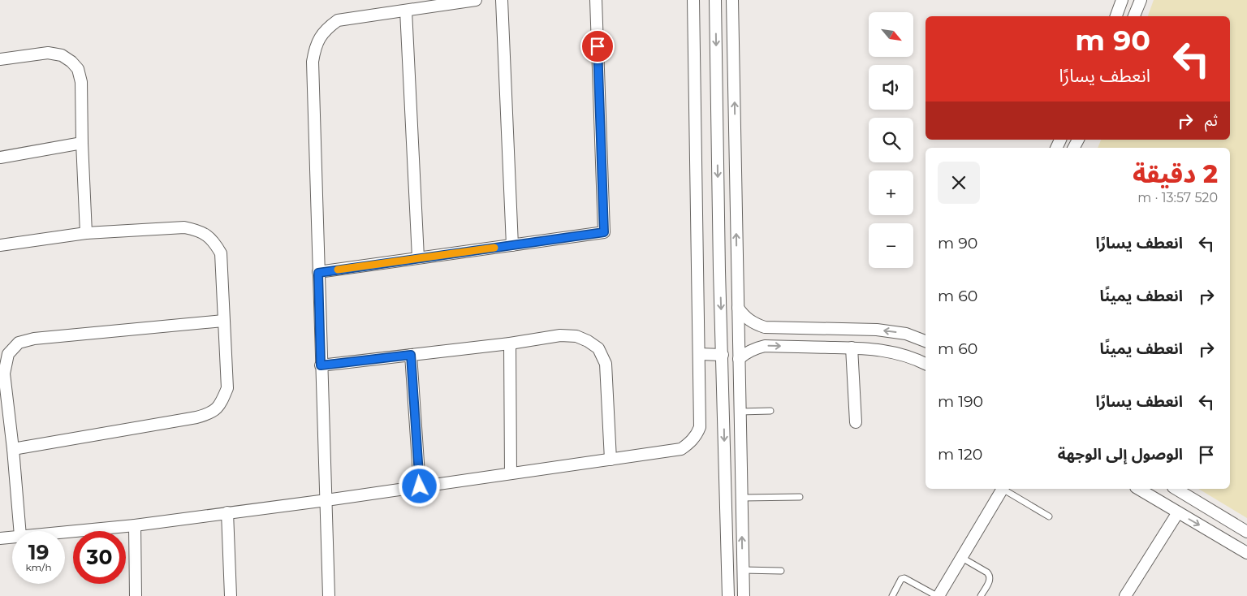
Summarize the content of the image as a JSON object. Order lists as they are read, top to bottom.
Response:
{
  "north": "bottom right",
  "page": {
    "map_buttons": ["+", "−"],
    "turn": ["90 m", "انعطف يسارًا"],
    "then": "ثم",
    "heading": ["2 دقيقة", "520 m · 13:57"],
    "list": [
      {
        "name": "انعطف يسارًا",
        "value": "90 m"
      },
      {
        "name": "انعطف يمينًا",
        "value": "60 m"
      },
      {
        "name": "انعطف يمينًا",
        "value": "60 m"
      },
      {
        "name": "انعطف يسارًا",
        "value": "190 m"
      },
      {
        "name": "الوصول إلى الوجهة",
        "value": "120 m"
      }
    ],
    "speed": "19 km/h",
    "limit": "30"
  }
}
